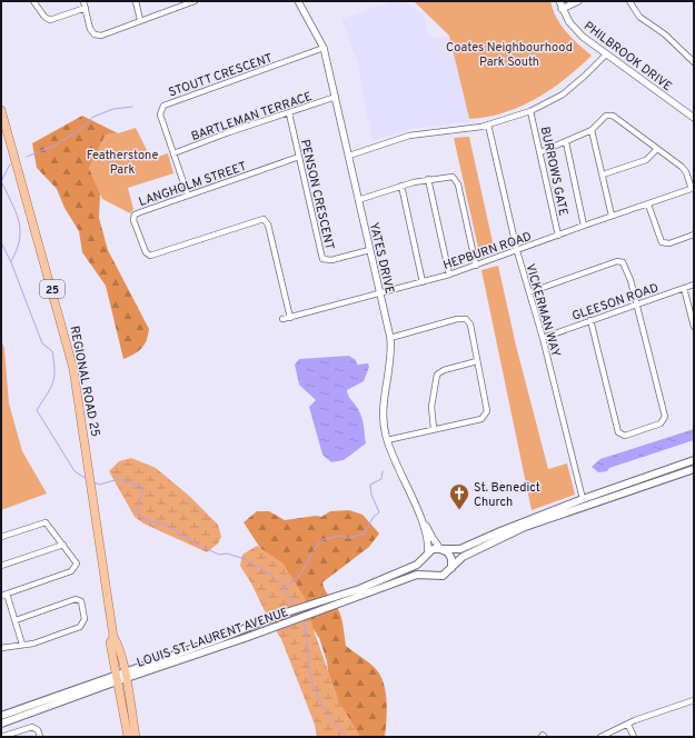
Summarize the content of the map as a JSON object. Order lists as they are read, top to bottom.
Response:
{
  "streets": {
    "main road": ["25", "REGIONAL ROAD 25", "LOUIS ST. LAURENT AVENUE"],
    "street": [
      "PHILBROOK DRIVE",
      "STOUTT CRESCENT",
      "BARTLEMAN TERRACE",
      "BURROWS GATE",
      "LANGHOLM STREET",
      "PENSON CRESCENT",
      "HEPBURN ROAD",
      "YATES DRIVE",
      "GLEESON ROAD",
      "VICKERMAN WAY"
    ]
  },
  "crossings": [
    ["STOUTT CRESCENT", "BARTLEMAN TERRACE"],
    ["STOUTT CRESCENT", "LANGHOLM STREET"],
    ["STOUTT CRESCENT", "YATES DRIVE"],
    ["BARTLEMAN TERRACE", "PENSON CRESCENT"],
    ["BARTLEMAN TERRACE", "YATES DRIVE"],
    ["BURROWS GATE", "HEPBURN ROAD"],
    ["LANGHOLM STREET", "PENSON CRESCENT"],
    ["LANGHOLM STREET", "HEPBURN ROAD"],
    ["PENSON CRESCENT", "YATES DRIVE"],
    ["HEPBURN ROAD", "YATES DRIVE"],
    ["HEPBURN ROAD", "VICKERMAN WAY"],
    ["YATES DRIVE", "LOUIS ST. LAURENT AVENUE"],
    ["GLEESON ROAD", "VICKERMAN WAY"],
    ["REGIONAL ROAD 25", "LOUIS ST. LAURENT AVENUE"]
  ],
  "parks": ["Coates Neighbourhood Park South", "Featherstone Park"],
  "places": {
    "church": ["St. Benedict Church"]
  }
}
